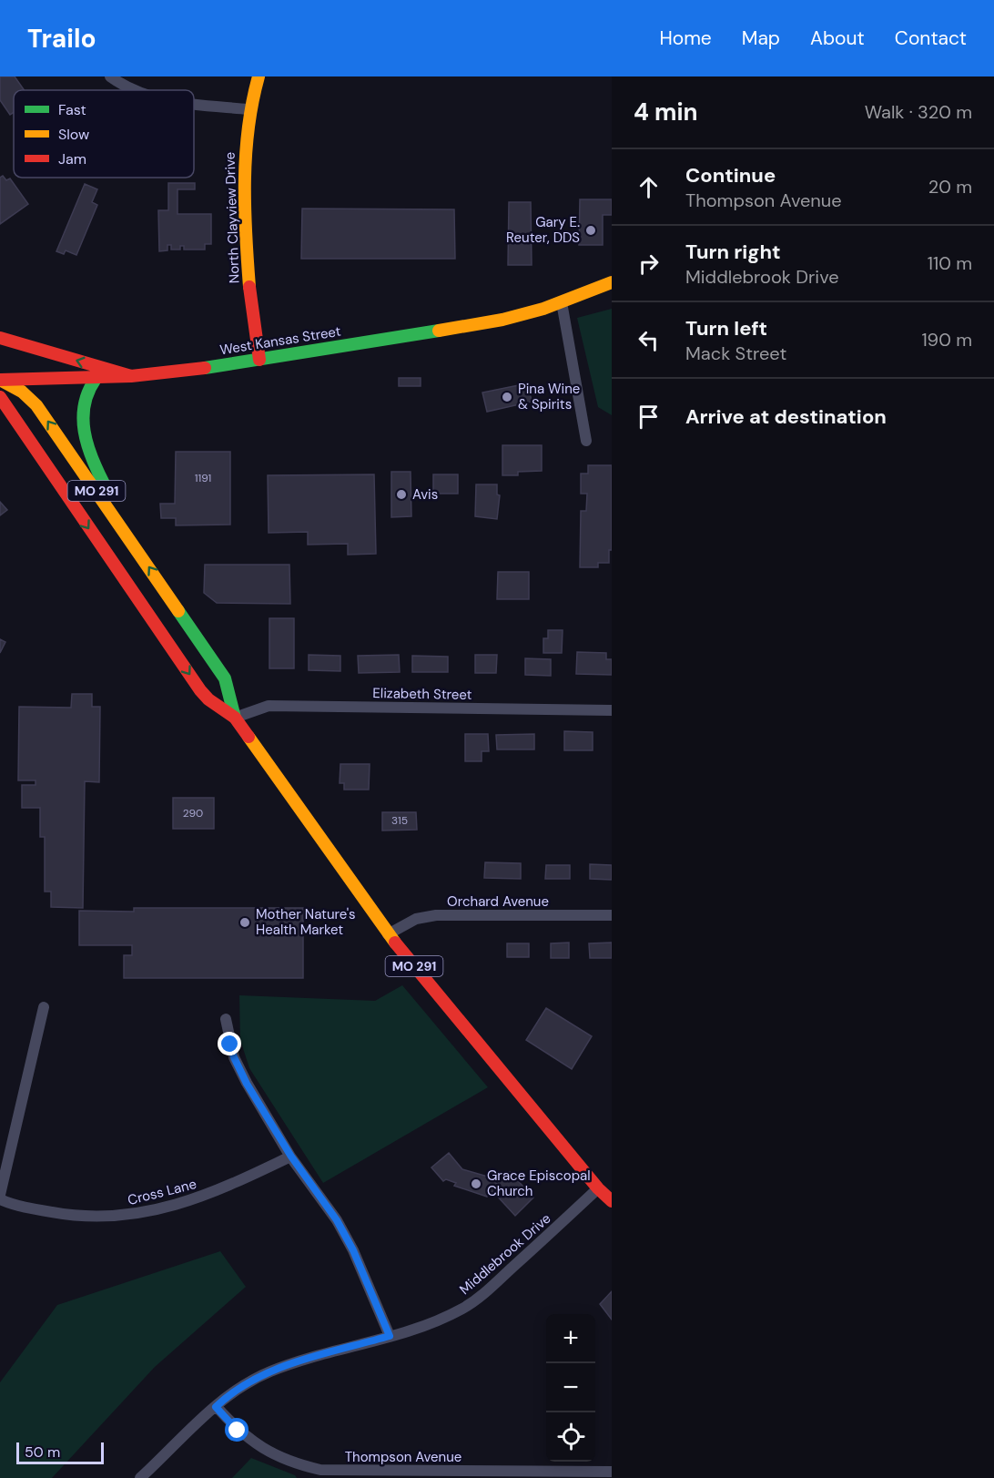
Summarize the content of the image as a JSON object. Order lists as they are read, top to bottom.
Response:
{
  "streets": {
    "main road": ["North Clayview Drive", "West Kansas Street", "MO 291"],
    "street": [
      "Elizabeth Street",
      "Orchard Avenue",
      "Cross Lane",
      "Middlebrook Drive",
      "Thompson Avenue"
    ]
  },
  "crossings": [
    ["North Clayview Drive", "West Kansas Street"],
    ["West Kansas Street", "MO 291"],
    ["MO 291", "Elizabeth Street"],
    ["MO 291", "Orchard Avenue"],
    ["MO 291", "Middlebrook Drive"],
    ["Middlebrook Drive", "Thompson Avenue"]
  ],
  "places": [
    "Gary E. Reuter, DDS",
    "Pina Wine & Spirits",
    "Avis",
    "Mother Nature's Health Market",
    "Grace Episcopal Church"
  ],
  "house_numbers": ["1191", "290", "315"],
  "legend": ["Fast", "Slow", "Jam"],
  "scale_bar": "50 m",
  "page": {
    "header": "Trailo",
    "nav": [
      "Home",
      "Map",
      "About",
      "Contact"
    ],
    "heading": ["4 min", "Walk · 320 m"],
    "list": [
      ["Continue", "Thompson Avenue", "20 m"],
      ["Turn right", "Middlebrook Drive", "110 m"],
      ["Turn left", "Mack Street", "190 m"],
      "Arrive at destination"
    ],
    "map_buttons": ["+", "−"],
    "scale": "50 m"
  }
}
